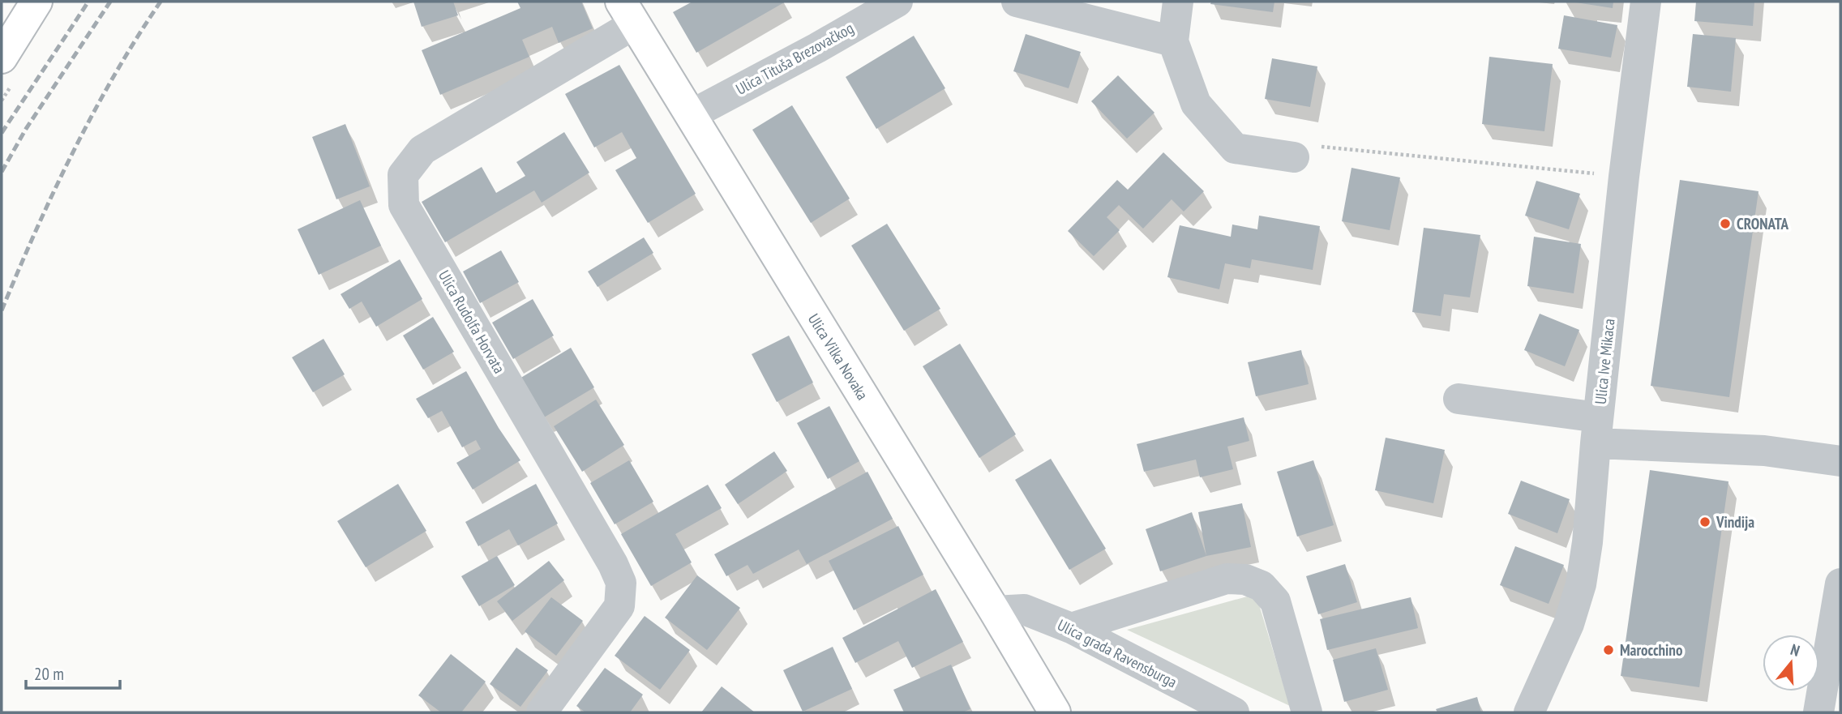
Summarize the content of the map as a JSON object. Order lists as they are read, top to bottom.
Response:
{
  "streets": {
    "main road": ["Ulica Vilka Novaka"],
    "street": [
      "Ulica Tituša Brezovačkog",
      "Ulica Rudolfa Horvata",
      "Ulica Ive Mikaca",
      "Ulica grada Ravensburga"
    ]
  },
  "crossings": [
    ["Ulica Tituša Brezovačkog", "Ulica Vilka Novaka"],
    ["Ulica Rudolfa Horvata", "Ulica Vilka Novaka"],
    ["Ulica Vilka Novaka", "Ulica grada Ravensburga"]
  ],
  "places": ["CRONATA", "Vindija", "Marocchino"],
  "scale_bar": "20 m",
  "north": "top"
}
